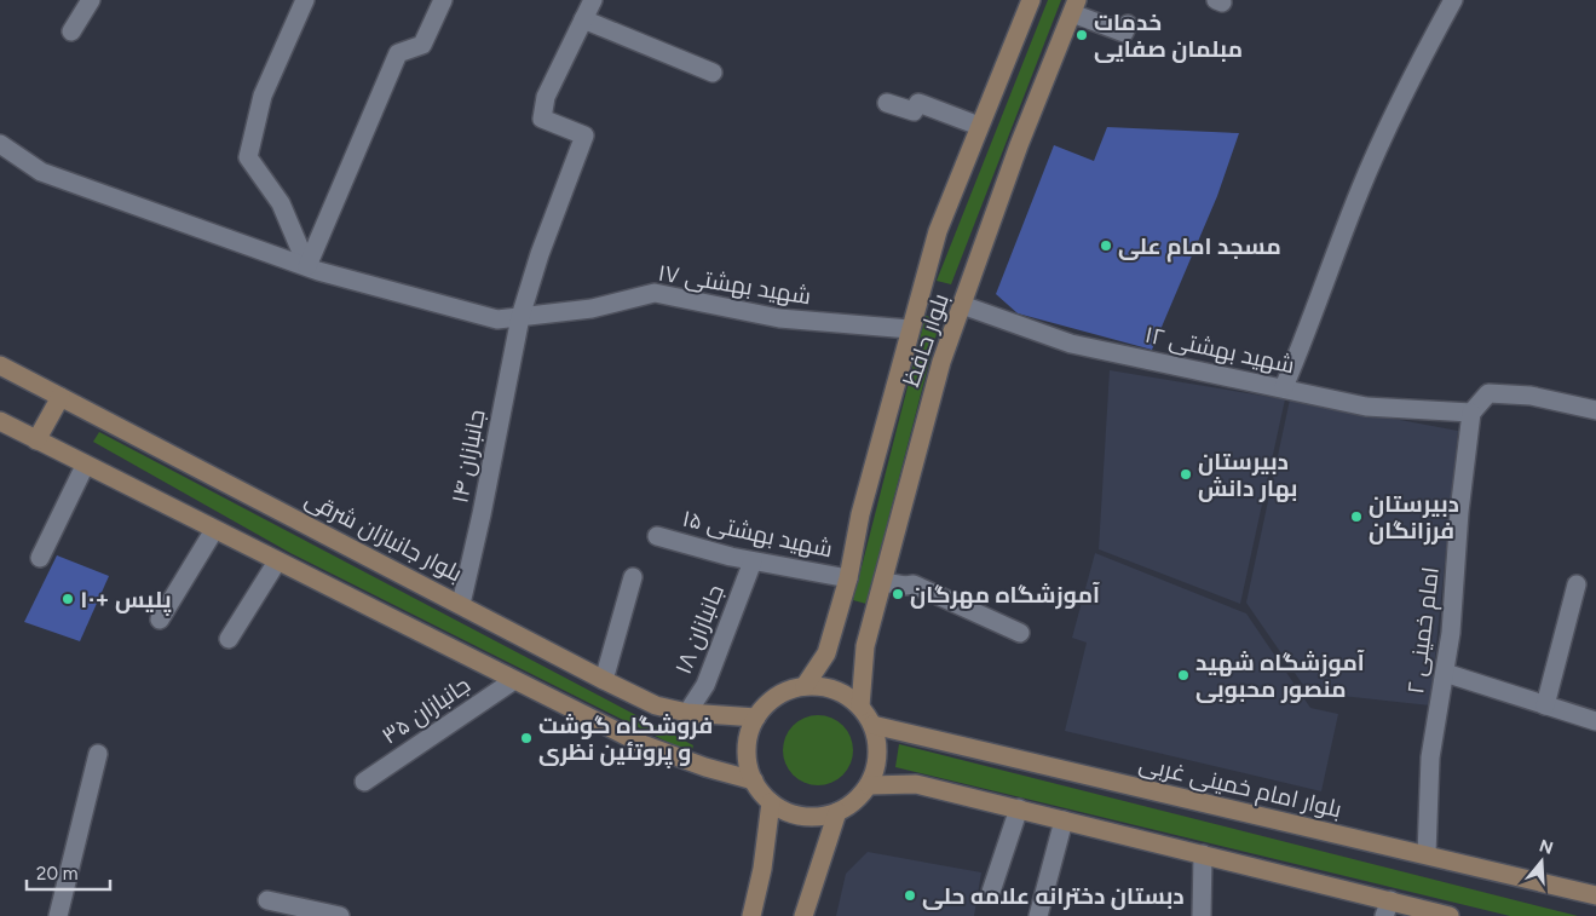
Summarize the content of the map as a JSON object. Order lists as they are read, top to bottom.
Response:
{
  "streets": {
    "main road": ["بلوار حافظ", "بلوار جانبازان شرقی", "بلوار امام خمینی غربی"],
    "street": [
      "شهید بهشتی ۱۷",
      "شهید بهشتی ۱۲",
      "جانبازان ۱۴",
      "شهید بهشتی ۱۵",
      "جانبازان ۱۸",
      "امام خمینی ۲",
      "جانبازان ۳۵"
    ]
  },
  "crossings": [
    ["شهید بهشتی ۱۷", "بلوار حافظ"],
    ["شهید بهشتی ۱۷", "جانبازان ۱۴"],
    ["بلوار حافظ", "شهید بهشتی ۱۲"],
    ["بلوار حافظ", "شهید بهشتی ۱۵"],
    ["بلوار حافظ", "بلوار جانبازان شرقی"],
    ["بلوار حافظ", "بلوار امام خمینی غربی"],
    ["شهید بهشتی ۱۲", "امام خمینی ۲"],
    ["جانبازان ۱۴", "بلوار جانبازان شرقی"],
    ["شهید بهشتی ۱۵", "جانبازان ۱۸"],
    ["بلوار جانبازان شرقی", "جانبازان ۱۸"],
    ["بلوار جانبازان شرقی", "بلوار امام خمینی غربی"],
    ["امام خمینی ۲", "بلوار امام خمینی غربی"]
  ],
  "places": [
    "خدمات مبلمان صفایی",
    "مسجد امام علی",
    "دبیرستان بهار دانش",
    "دبیرستان فرزانگان",
    "آموزشگاه مهرگان",
    "پلیس +۱۰",
    "آموزشگاه شهید منصور محبوبی",
    "فروشگاه گوشت و پروتئین نظری",
    "دبستان دخترانه علامه حلی"
  ],
  "scale_bar": "20 m",
  "north": "top"
}
